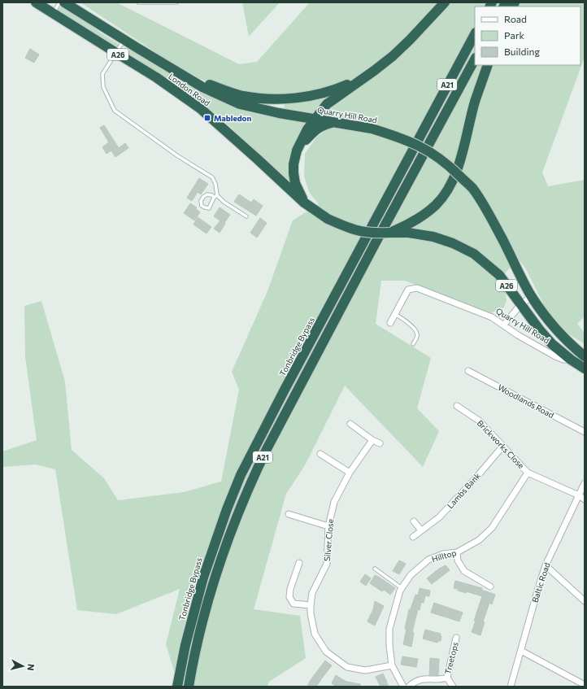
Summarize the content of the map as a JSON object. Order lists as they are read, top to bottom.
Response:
{
  "streets": {
    "highway": [
      "A26",
      "A21",
      "London Road",
      "Quarry Hill Road",
      "Tonbridge Bypass"
    ],
    "street": [
      "Woodlands Road",
      "Brickworks Close",
      "Lambs Bank",
      "Silver Close",
      "Hilltop",
      "Baltic Road",
      "Treetops"
    ]
  },
  "crossings": [
    ["A26", "Quarry Hill Road"],
    ["London Road", "Quarry Hill Road"],
    ["Brickworks Close", "Lambs Bank"],
    ["Brickworks Close", "Hilltop"],
    ["Silver Close", "Hilltop"]
  ],
  "places": {
    "transit": ["Mabledon"]
  },
  "legend": ["Road", "Park", "Building"],
  "north": "right"
}
